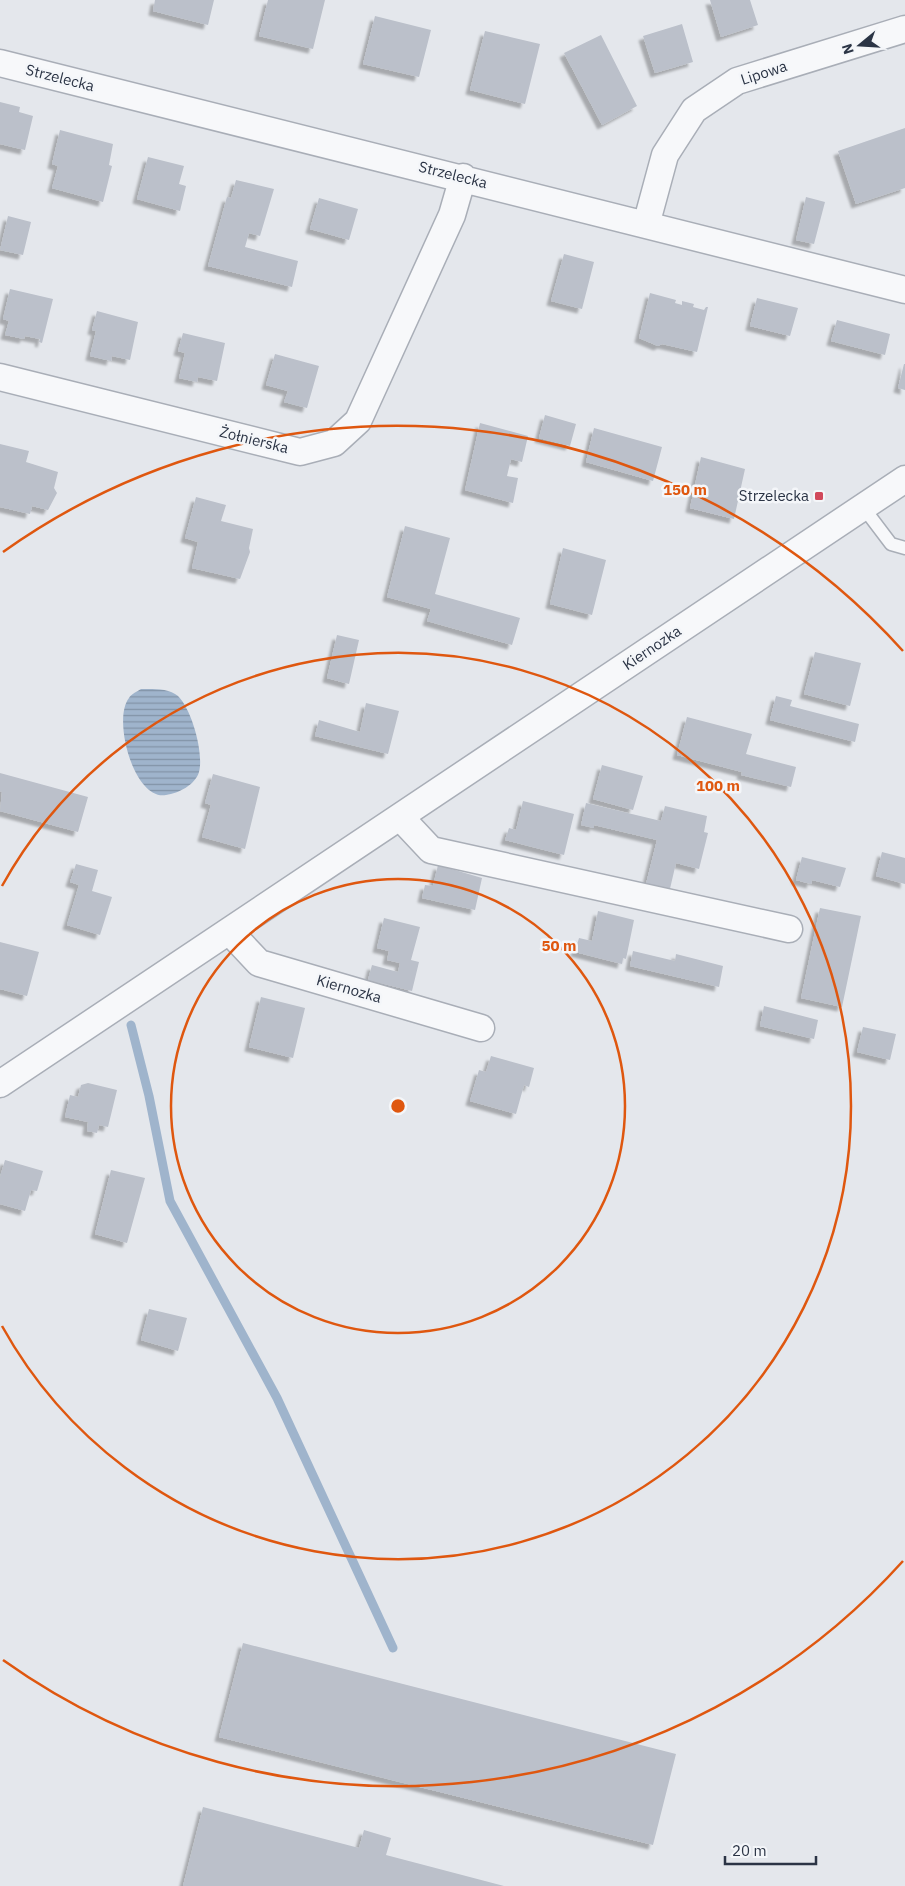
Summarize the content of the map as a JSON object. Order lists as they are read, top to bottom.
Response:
{
  "streets": {
    "street": [
      "Lipowa",
      "Strzelecka",
      "Żołnierska",
      "Kiernozka"
    ]
  },
  "crossings": [
    ["Lipowa", "Strzelecka"],
    ["Strzelecka", "Żołnierska"]
  ],
  "places": {
    "transit": ["Strzelecka"]
  },
  "scale_bar": "20 m",
  "north": "left",
  "rings": ["150 m", "100 m", "50 m"]
}
